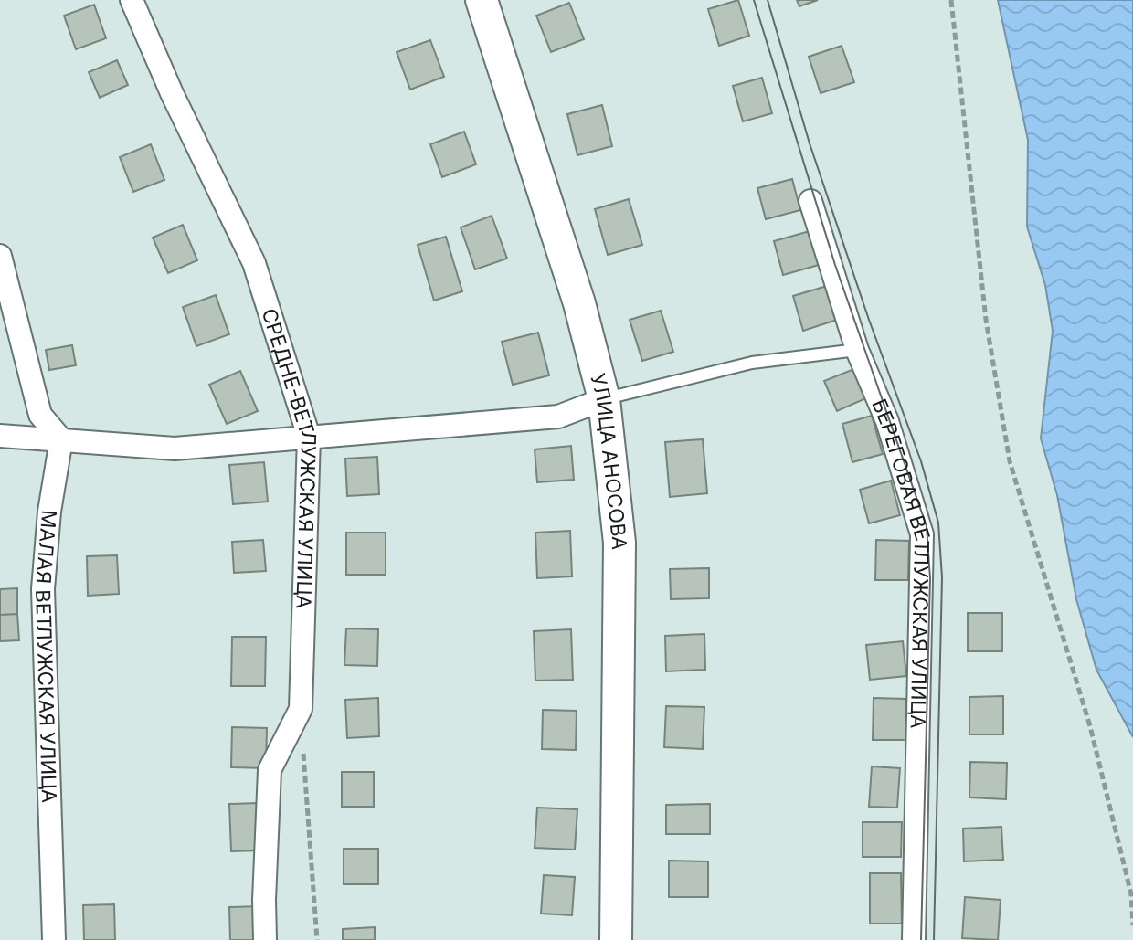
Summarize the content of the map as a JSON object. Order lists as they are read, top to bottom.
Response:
{
  "streets": {
    "main road": ["УЛИЦА АНОСОВА"],
    "street": ["СРЕДНЕ-ВЕТЛУЖСКАЯ УЛИЦА", "БЕРЕГОВАЯ ВЕТЛУЖСКАЯ УЛИЦА", "МАЛАЯ ВЕТЛУЖСКАЯ УЛИЦА"]
  }
}
